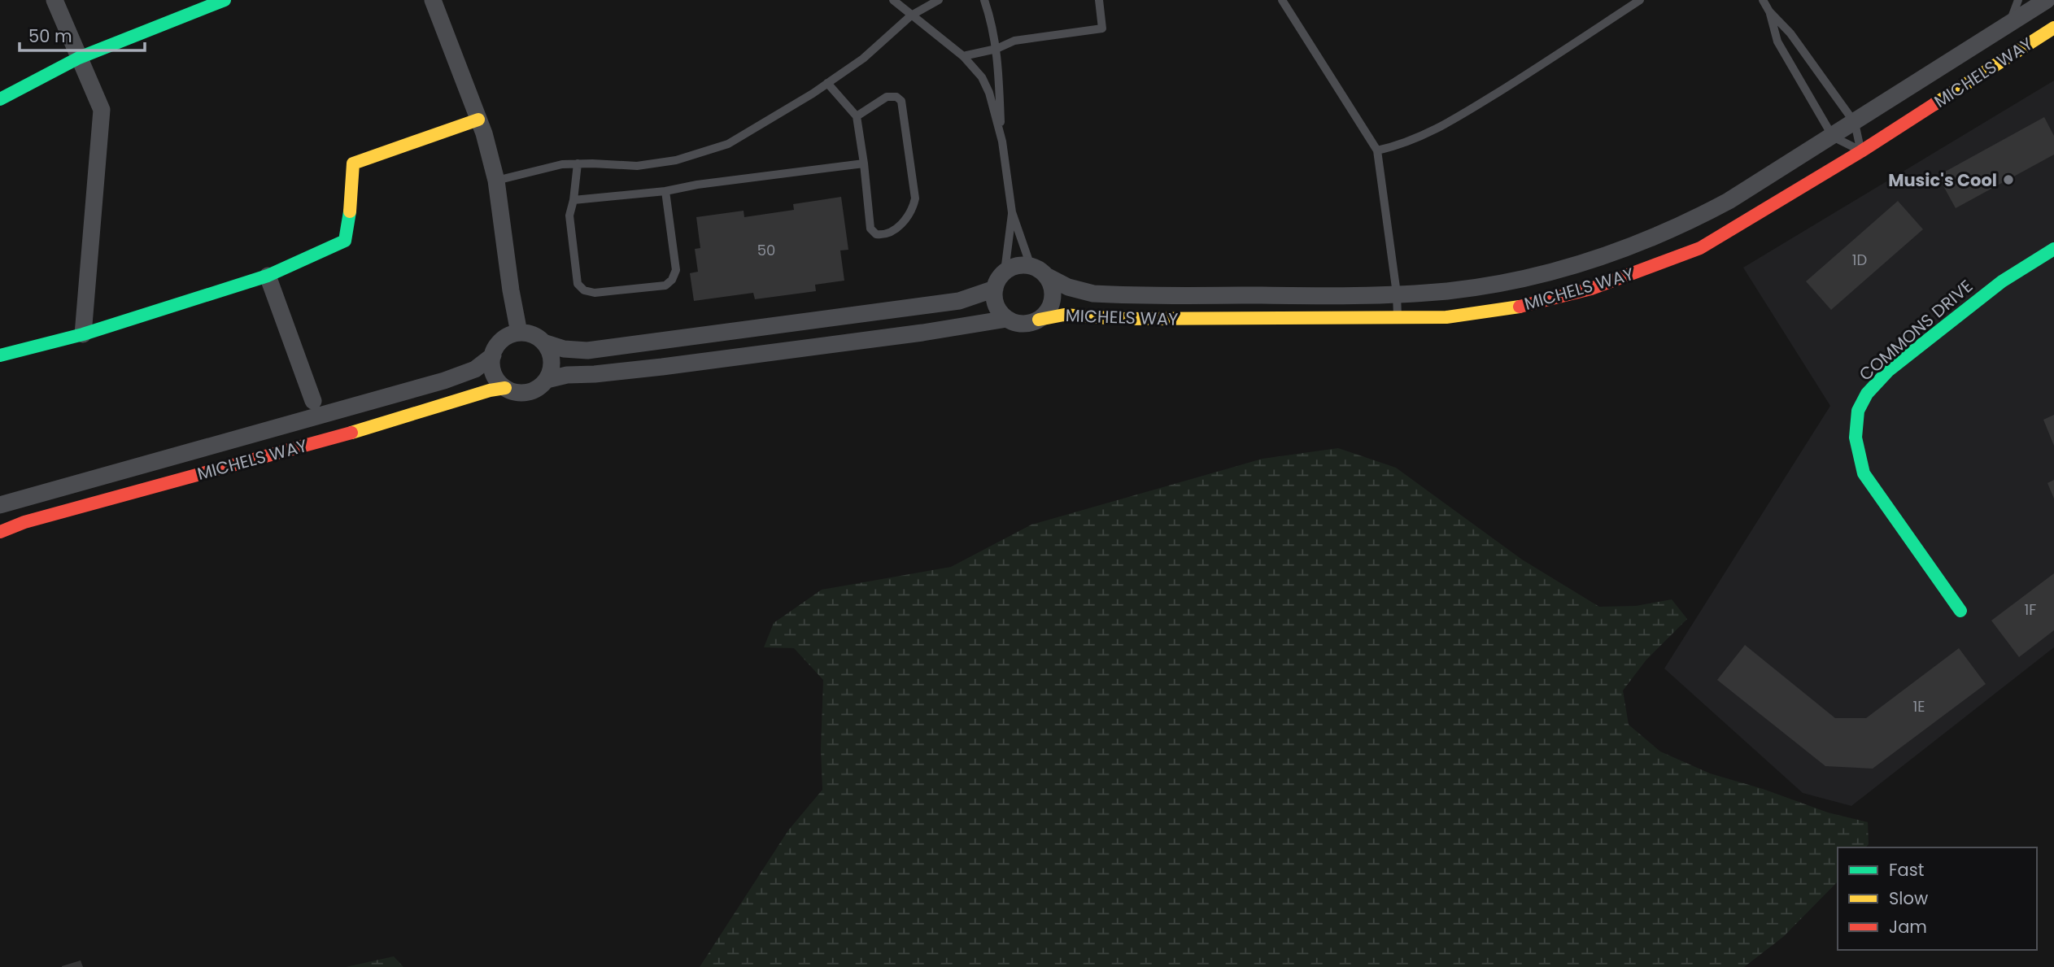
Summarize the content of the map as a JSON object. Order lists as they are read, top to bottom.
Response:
{
  "streets": {
    "street": ["MICHELS WAY", "COMMONS DRIVE"]
  },
  "places": ["Music's Cool"],
  "house_numbers": [
    "50",
    "1D",
    "1F",
    "1E"
  ],
  "legend": ["Fast", "Slow", "Jam"],
  "scale_bar": "50 m"
}
